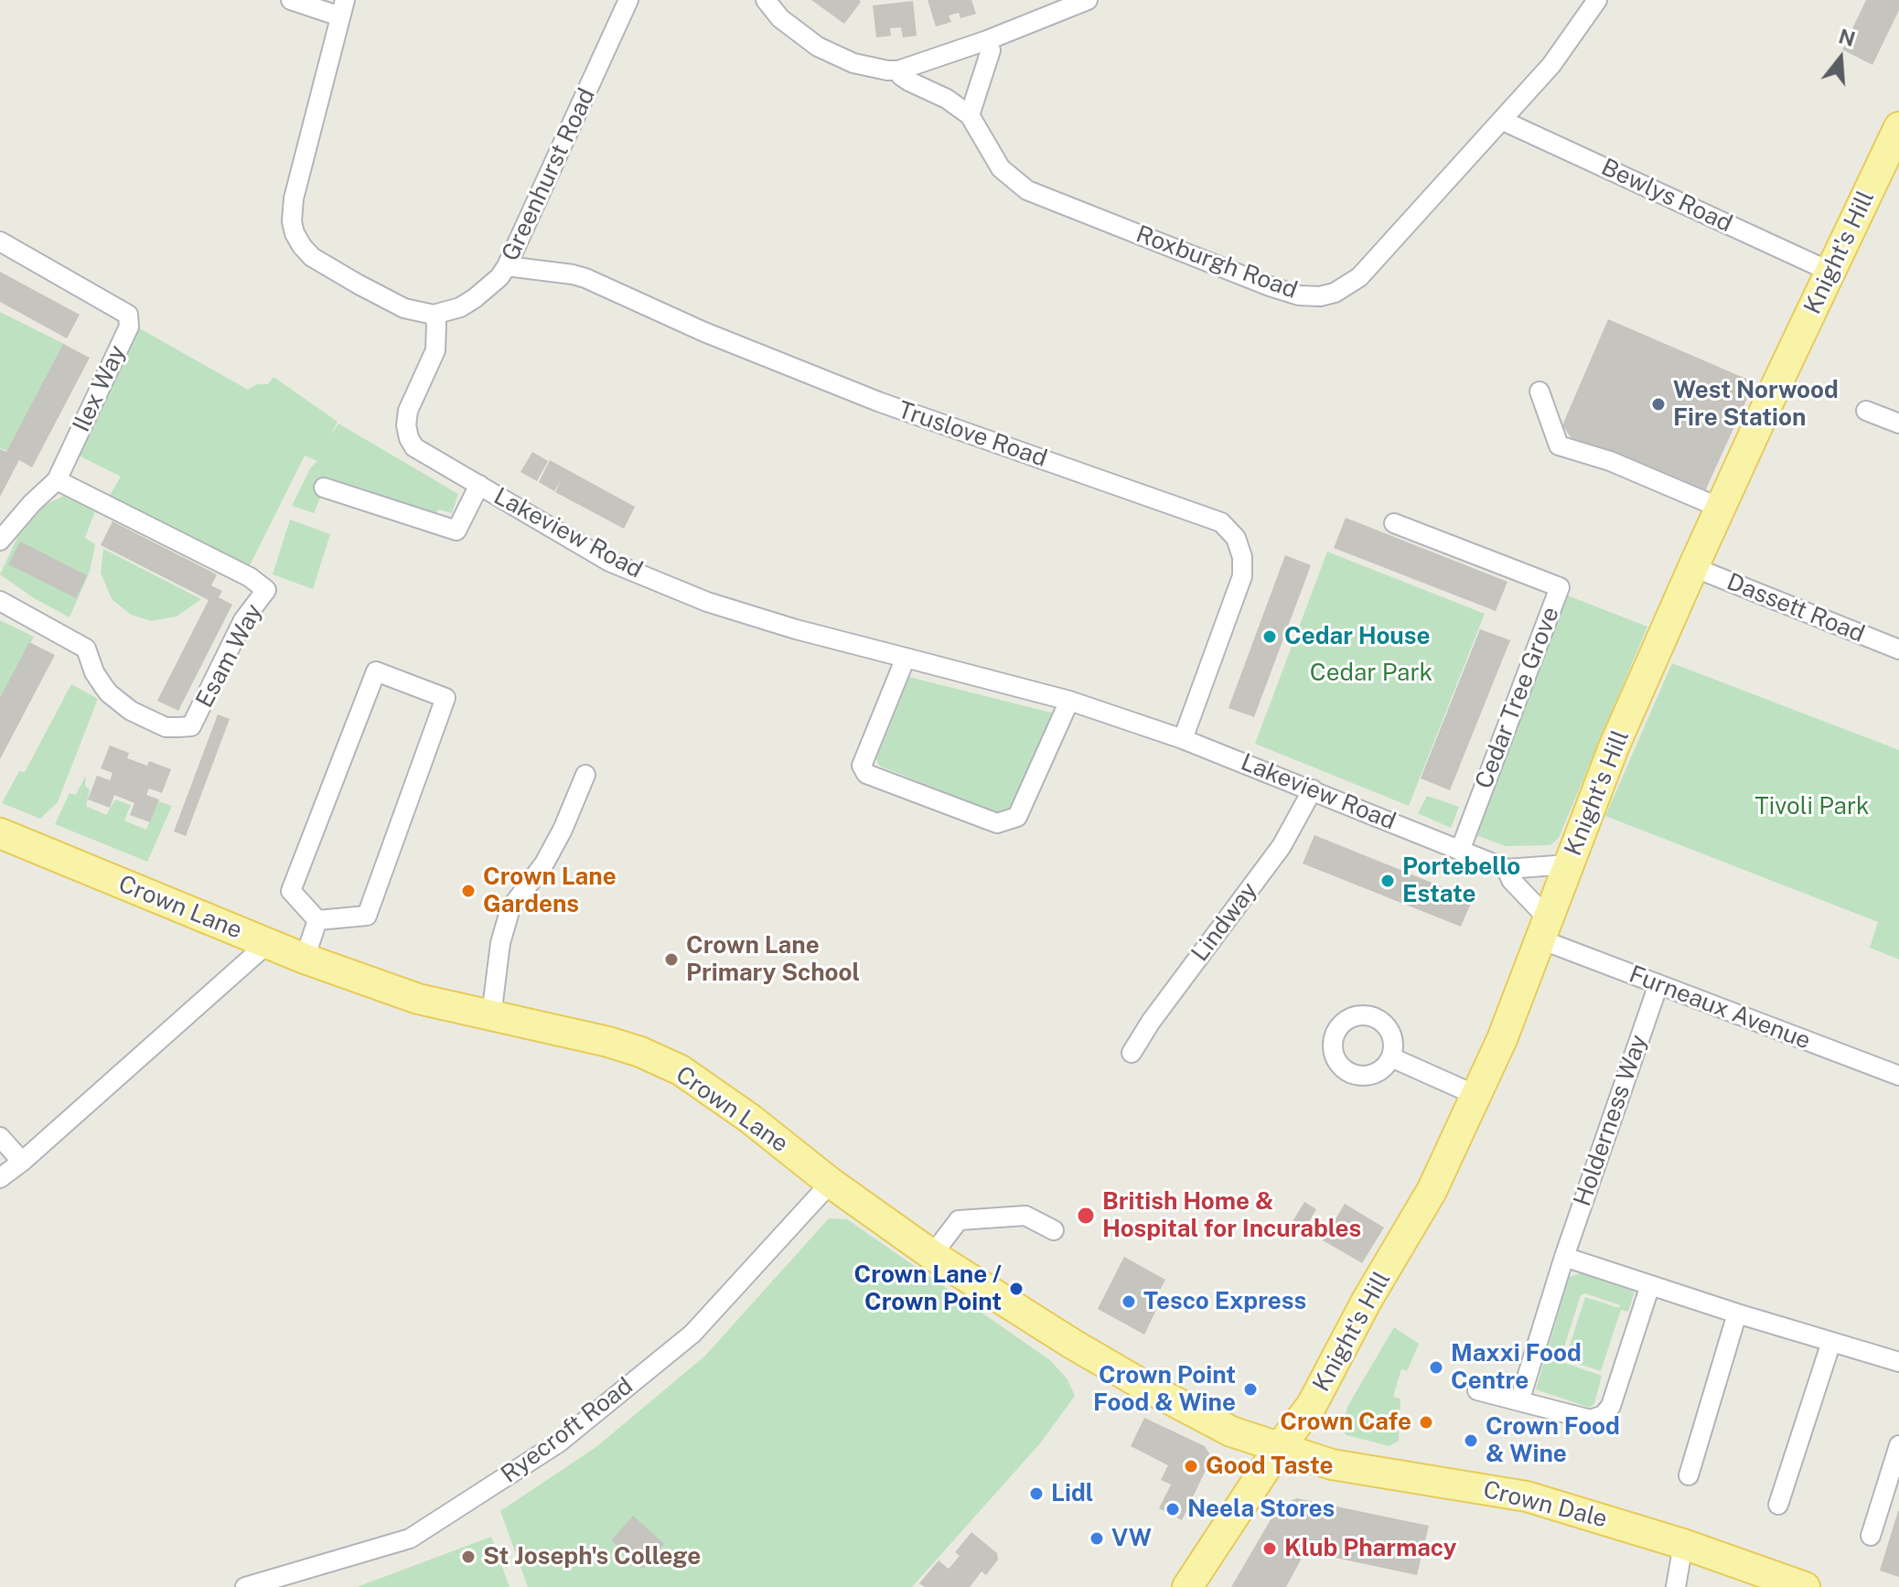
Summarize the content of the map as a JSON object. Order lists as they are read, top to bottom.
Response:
{
  "streets": {
    "main road": ["Knight's Hill", "Crown Lane", "Crown Dale"],
    "street": [
      "Greenhurst Road",
      "Bewlys Road",
      "Roxburgh Road",
      "Ilex Way",
      "Truslove Road",
      "Lakeview Road",
      "Dassett Road",
      "Esam Way",
      "Cedar Tree Grove",
      "Lindway",
      "Furneaux Avenue",
      "Holderness Way",
      "Ryecroft Road"
    ]
  },
  "crossings": [
    ["Greenhurst Road", "Truslove Road"],
    ["Greenhurst Road", "Lakeview Road"],
    ["Bewlys Road", "Knight's Hill"],
    ["Bewlys Road", "Roxburgh Road"],
    ["Knight's Hill", "Lakeview Road"],
    ["Knight's Hill", "Dassett Road"],
    ["Knight's Hill", "Crown Lane"],
    ["Knight's Hill", "Furneaux Avenue"],
    ["Knight's Hill", "Crown Dale"],
    ["Ilex Way", "Esam Way"],
    ["Truslove Road", "Lakeview Road"],
    ["Lakeview Road", "Cedar Tree Grove"],
    ["Lakeview Road", "Lindway"],
    ["Crown Lane", "Ryecroft Road"],
    ["Crown Lane", "Crown Dale"],
    ["Furneaux Avenue", "Holderness Way"]
  ],
  "parks": ["Cedar Park", "Tivoli Park"],
  "places": [
    "West Norwood Fire Station",
    "Cedar House",
    "Portebello Estate",
    "Crown Lane Gardens",
    "Crown Lane Primary School",
    "British Home & Hospital for Incurables",
    "Crown Lane / Crown Point",
    "Tesco Express",
    "Maxxi Food Centre",
    "Crown Point Food & Wine",
    "Crown Cafe",
    "Crown Food & Wine",
    "Good Taste",
    "Lidl",
    "Neela Stores",
    "VW",
    "Klub Pharmacy",
    "St Joseph's College"
  ],
  "north": "top"
}
